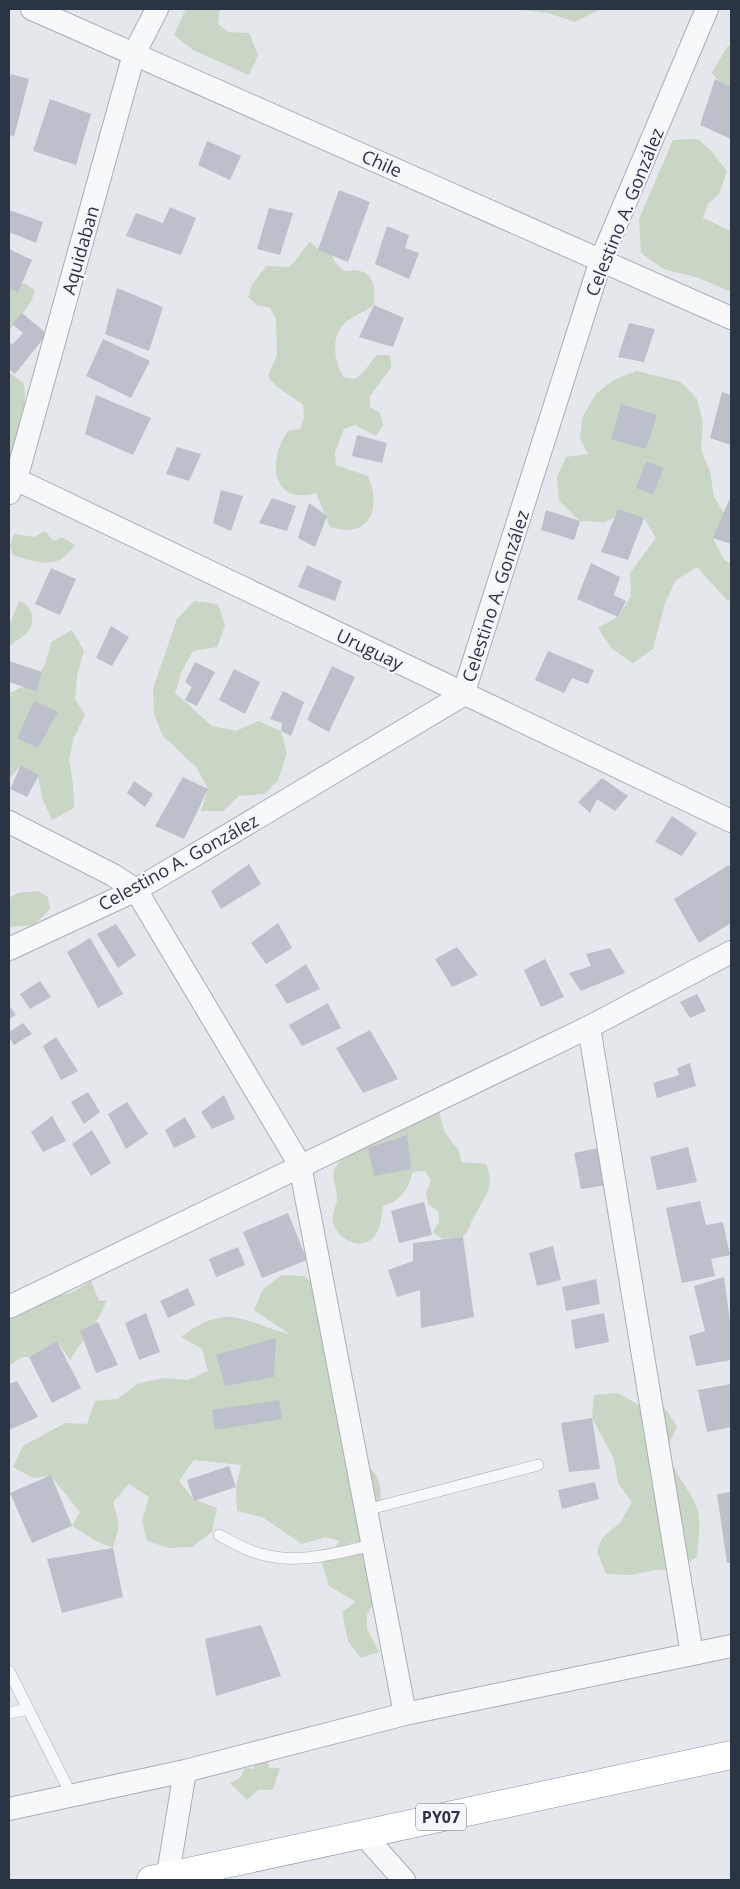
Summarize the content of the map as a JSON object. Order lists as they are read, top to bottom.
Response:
{
  "streets": {
    "highway": ["PY07"],
    "street": [
      "Chile",
      "Celestino A. González",
      "Aquidaban",
      "Uruguay"
    ]
  },
  "crossings": [
    ["Chile", "Celestino A. González"],
    ["Chile", "Aquidaban"],
    ["Celestino A. González", "Uruguay"],
    ["Aquidaban", "Uruguay"]
  ]
}
